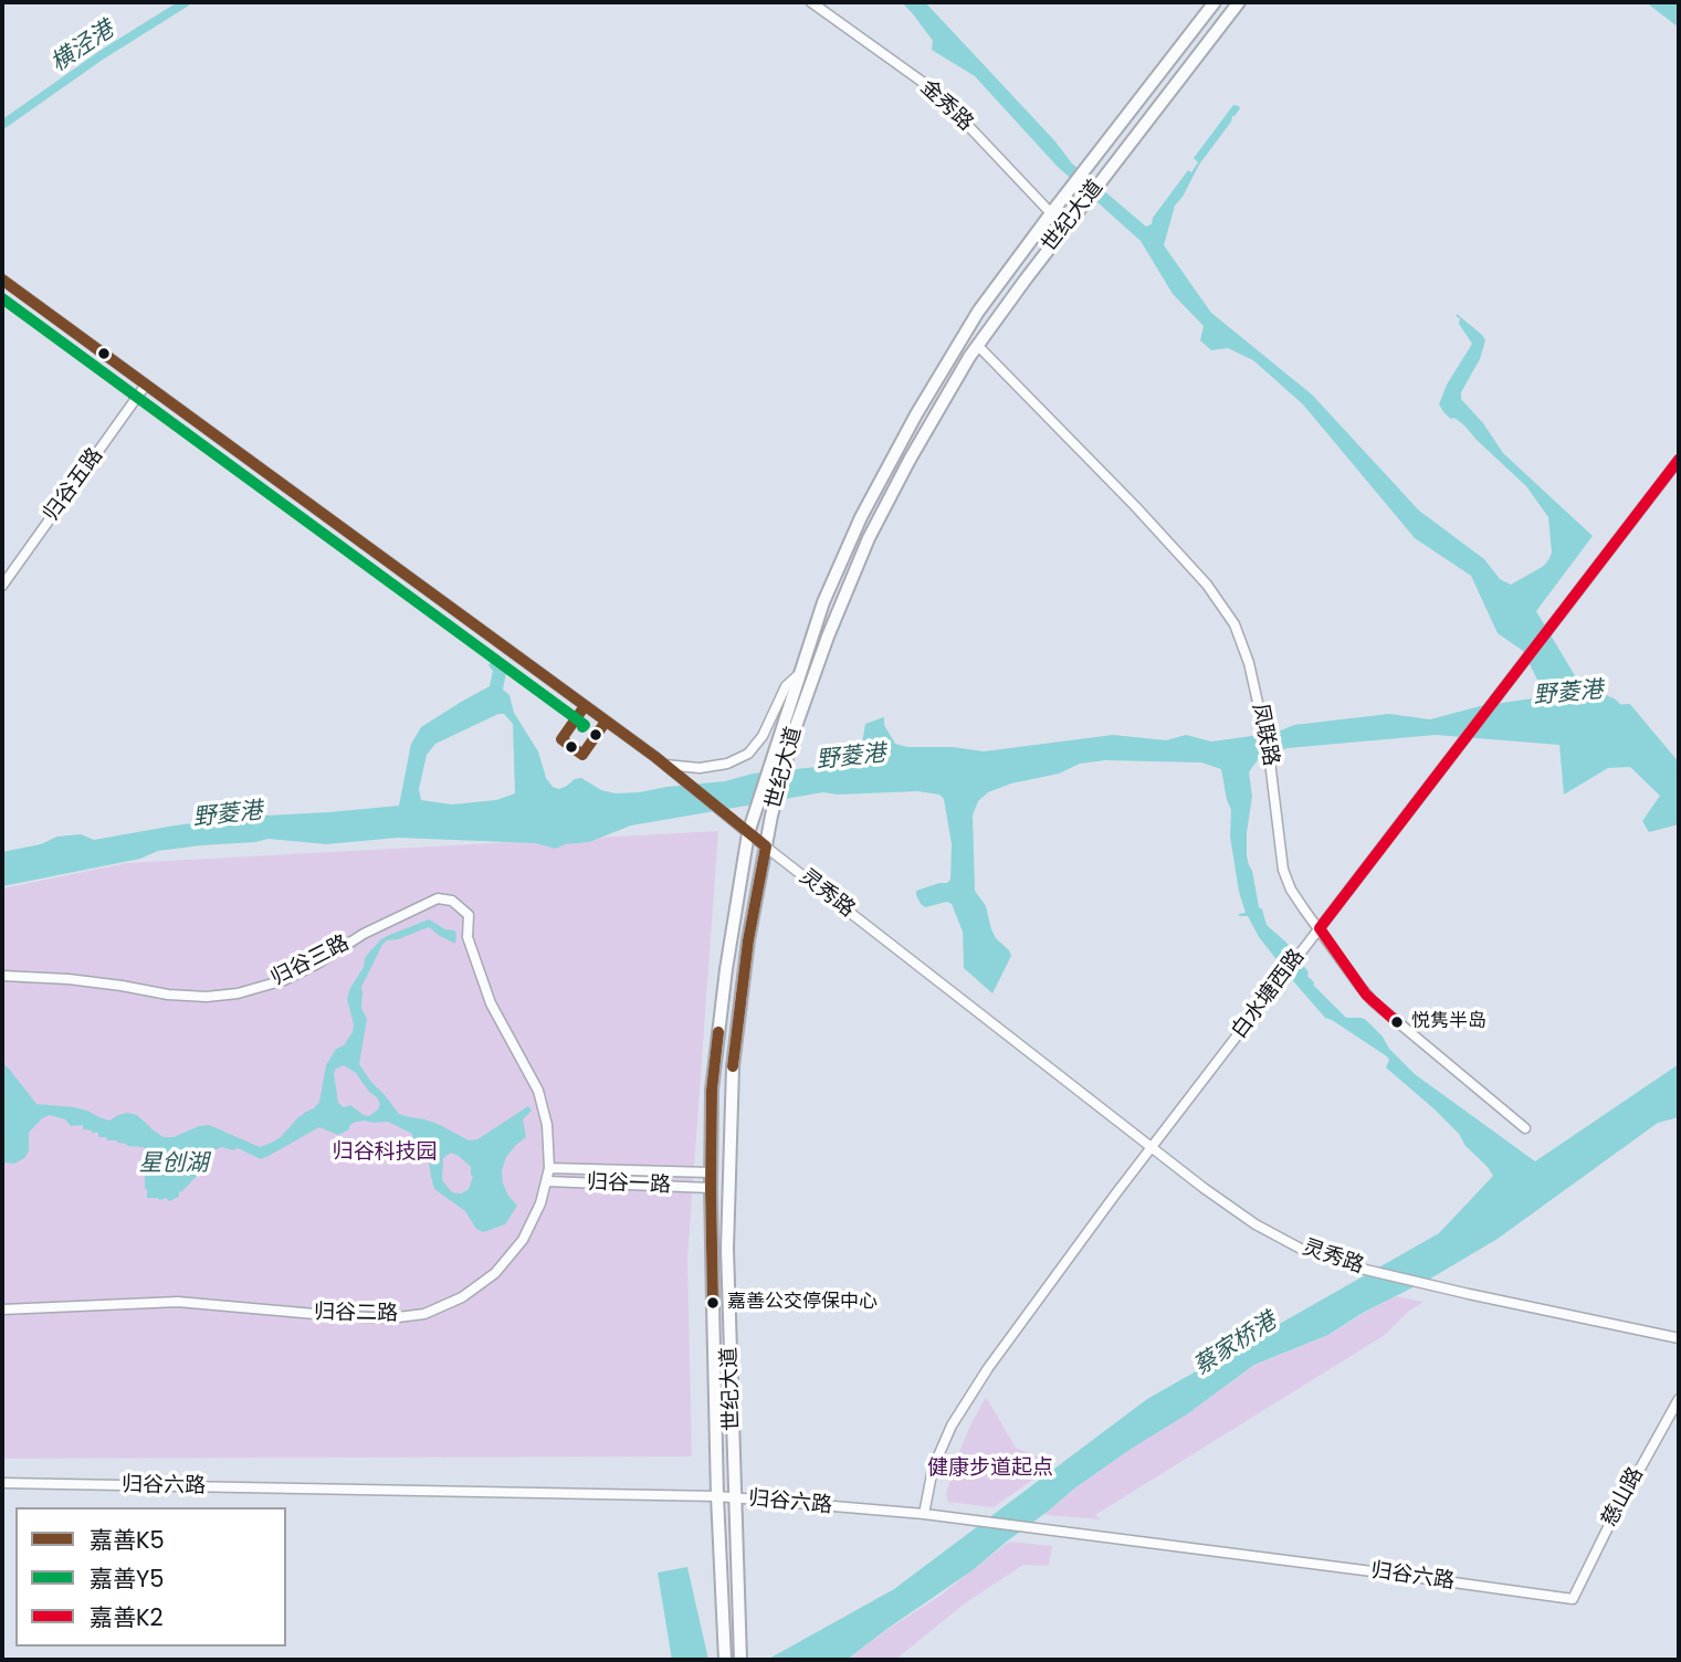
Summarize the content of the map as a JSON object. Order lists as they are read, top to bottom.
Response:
{
  "streets": {
    "main road": ["世纪大道"],
    "street": [
      "金秀路",
      "归谷五路",
      "凤联路",
      "灵秀路",
      "归谷三路",
      "白水塘西路",
      "归谷一路",
      "归谷二路",
      "归谷六路",
      "慈山路"
    ]
  },
  "crossings": [
    ["金秀路", "世纪大道"],
    ["世纪大道", "凤联路"],
    ["世纪大道", "灵秀路"],
    ["世纪大道", "归谷一路"],
    ["世纪大道", "归谷六路"],
    ["归谷五路", "灵秀路"],
    ["凤联路", "白水塘西路"],
    ["灵秀路", "白水塘西路"],
    ["归谷三路", "归谷二路"],
    ["白水塘西路", "归谷六路"],
    ["归谷一路", "归谷二路"],
    ["归谷六路", "慈山路"]
  ],
  "water": [
    "横泾港",
    "野菱港",
    "星创湖",
    "蔡家桥港"
  ],
  "parks": ["归谷科技园", "健康步道起点"],
  "places": ["悦隽半岛", "嘉善公交停保中心"],
  "lines": ["transit line 嘉善K5", "transit line 嘉善Y5", "transit line 嘉善K2"],
  "legend": ["嘉善K5", "嘉善Y5", "嘉善K2"]
}
